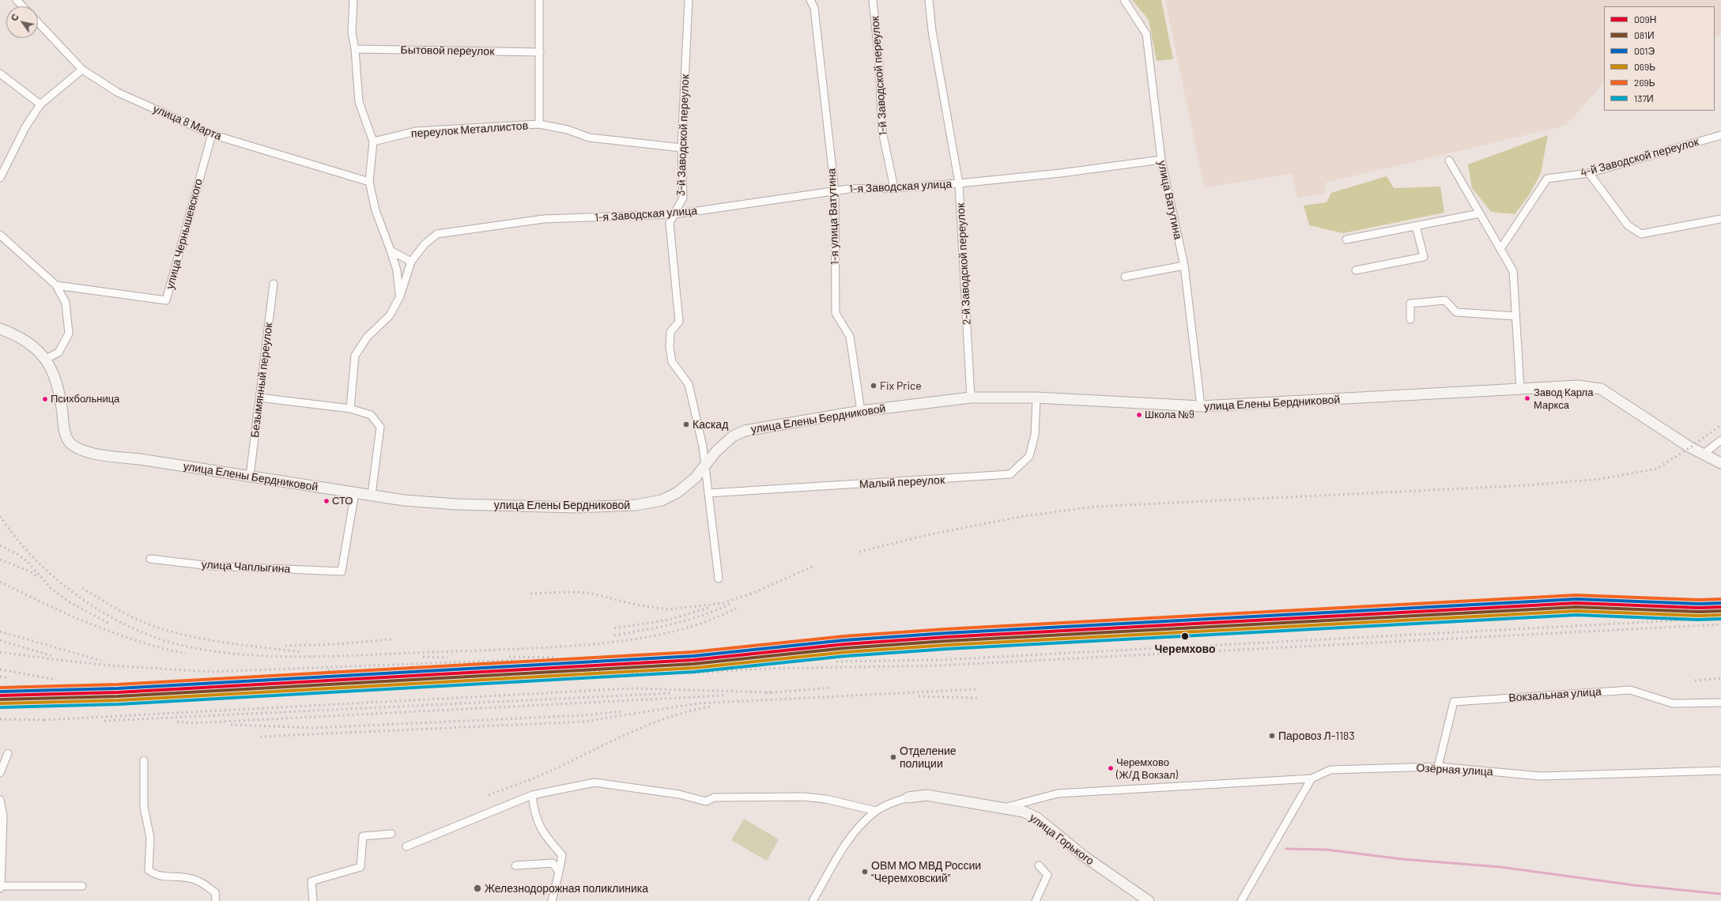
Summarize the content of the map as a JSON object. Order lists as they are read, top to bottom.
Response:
{
  "streets": {
    "street": [
      "Бытовой переулок",
      "1-й Заводской переулок",
      "улица 8 Марта",
      "переулок Металлистов",
      "3-й Заводской переулок",
      "4-й Заводской переулок",
      "1-я Заводская улица",
      "улица Ватутина",
      "1-я улица Ватутина",
      "улица Чернышевского",
      "2-й Заводской переулок",
      "Безымянный переулок",
      "улица Елены Бердниковой",
      "Малый переулок",
      "улица Чаплыгина",
      "Вокзальная улица",
      "Озёрная улица",
      "улица Горького"
    ]
  },
  "crossings": [
    ["1-й Заводской переулок", "1-я Заводская улица"],
    ["улица 8 Марта", "улица Чернышевского"],
    ["переулок Металлистов", "3-й Заводской переулок"],
    ["3-й Заводской переулок", "1-я Заводская улица"],
    ["3-й Заводской переулок", "улица Елены Бердниковой"],
    ["3-й Заводской переулок", "Малый переулок"],
    ["1-я Заводская улица", "улица Ватутина"],
    ["1-я Заводская улица", "1-я улица Ватутина"],
    ["1-я Заводская улица", "2-й Заводской переулок"],
    ["улица Ватутина", "улица Елены Бердниковой"],
    ["1-я улица Ватутина", "улица Елены Бердниковой"],
    ["2-й Заводской переулок", "улица Елены Бердниковой"],
    ["Безымянный переулок", "улица Елены Бердниковой"],
    ["улица Елены Бердниковой", "Малый переулок"],
    ["улица Елены Бердниковой", "улица Чаплыгина"],
    ["Вокзальная улица", "Озёрная улица"]
  ],
  "places": [
    "Fix Price",
    "Завод Карла Маркса",
    "Психбольница",
    "Школа №9",
    "Каскад",
    "СТО",
    "Черемхово",
    "Паровоз Л-1183",
    "Отделение полиции",
    "Черемхово (Ж/Д Вокзал)",
    "ОВМ МО МВД России \"Черемховский\"",
    "Железнодорожная поликлиника"
  ],
  "lines": [
    "transit line 269Ь",
    "transit line 001Э",
    "transit line 009Н",
    "transit line 081И",
    "transit line 069Ь",
    "transit line 137И"
  ],
  "legend": [
    "009Н",
    "081И",
    "001Э",
    "069Ь",
    "269Ь",
    "137И"
  ],
  "north": "top left"
}
